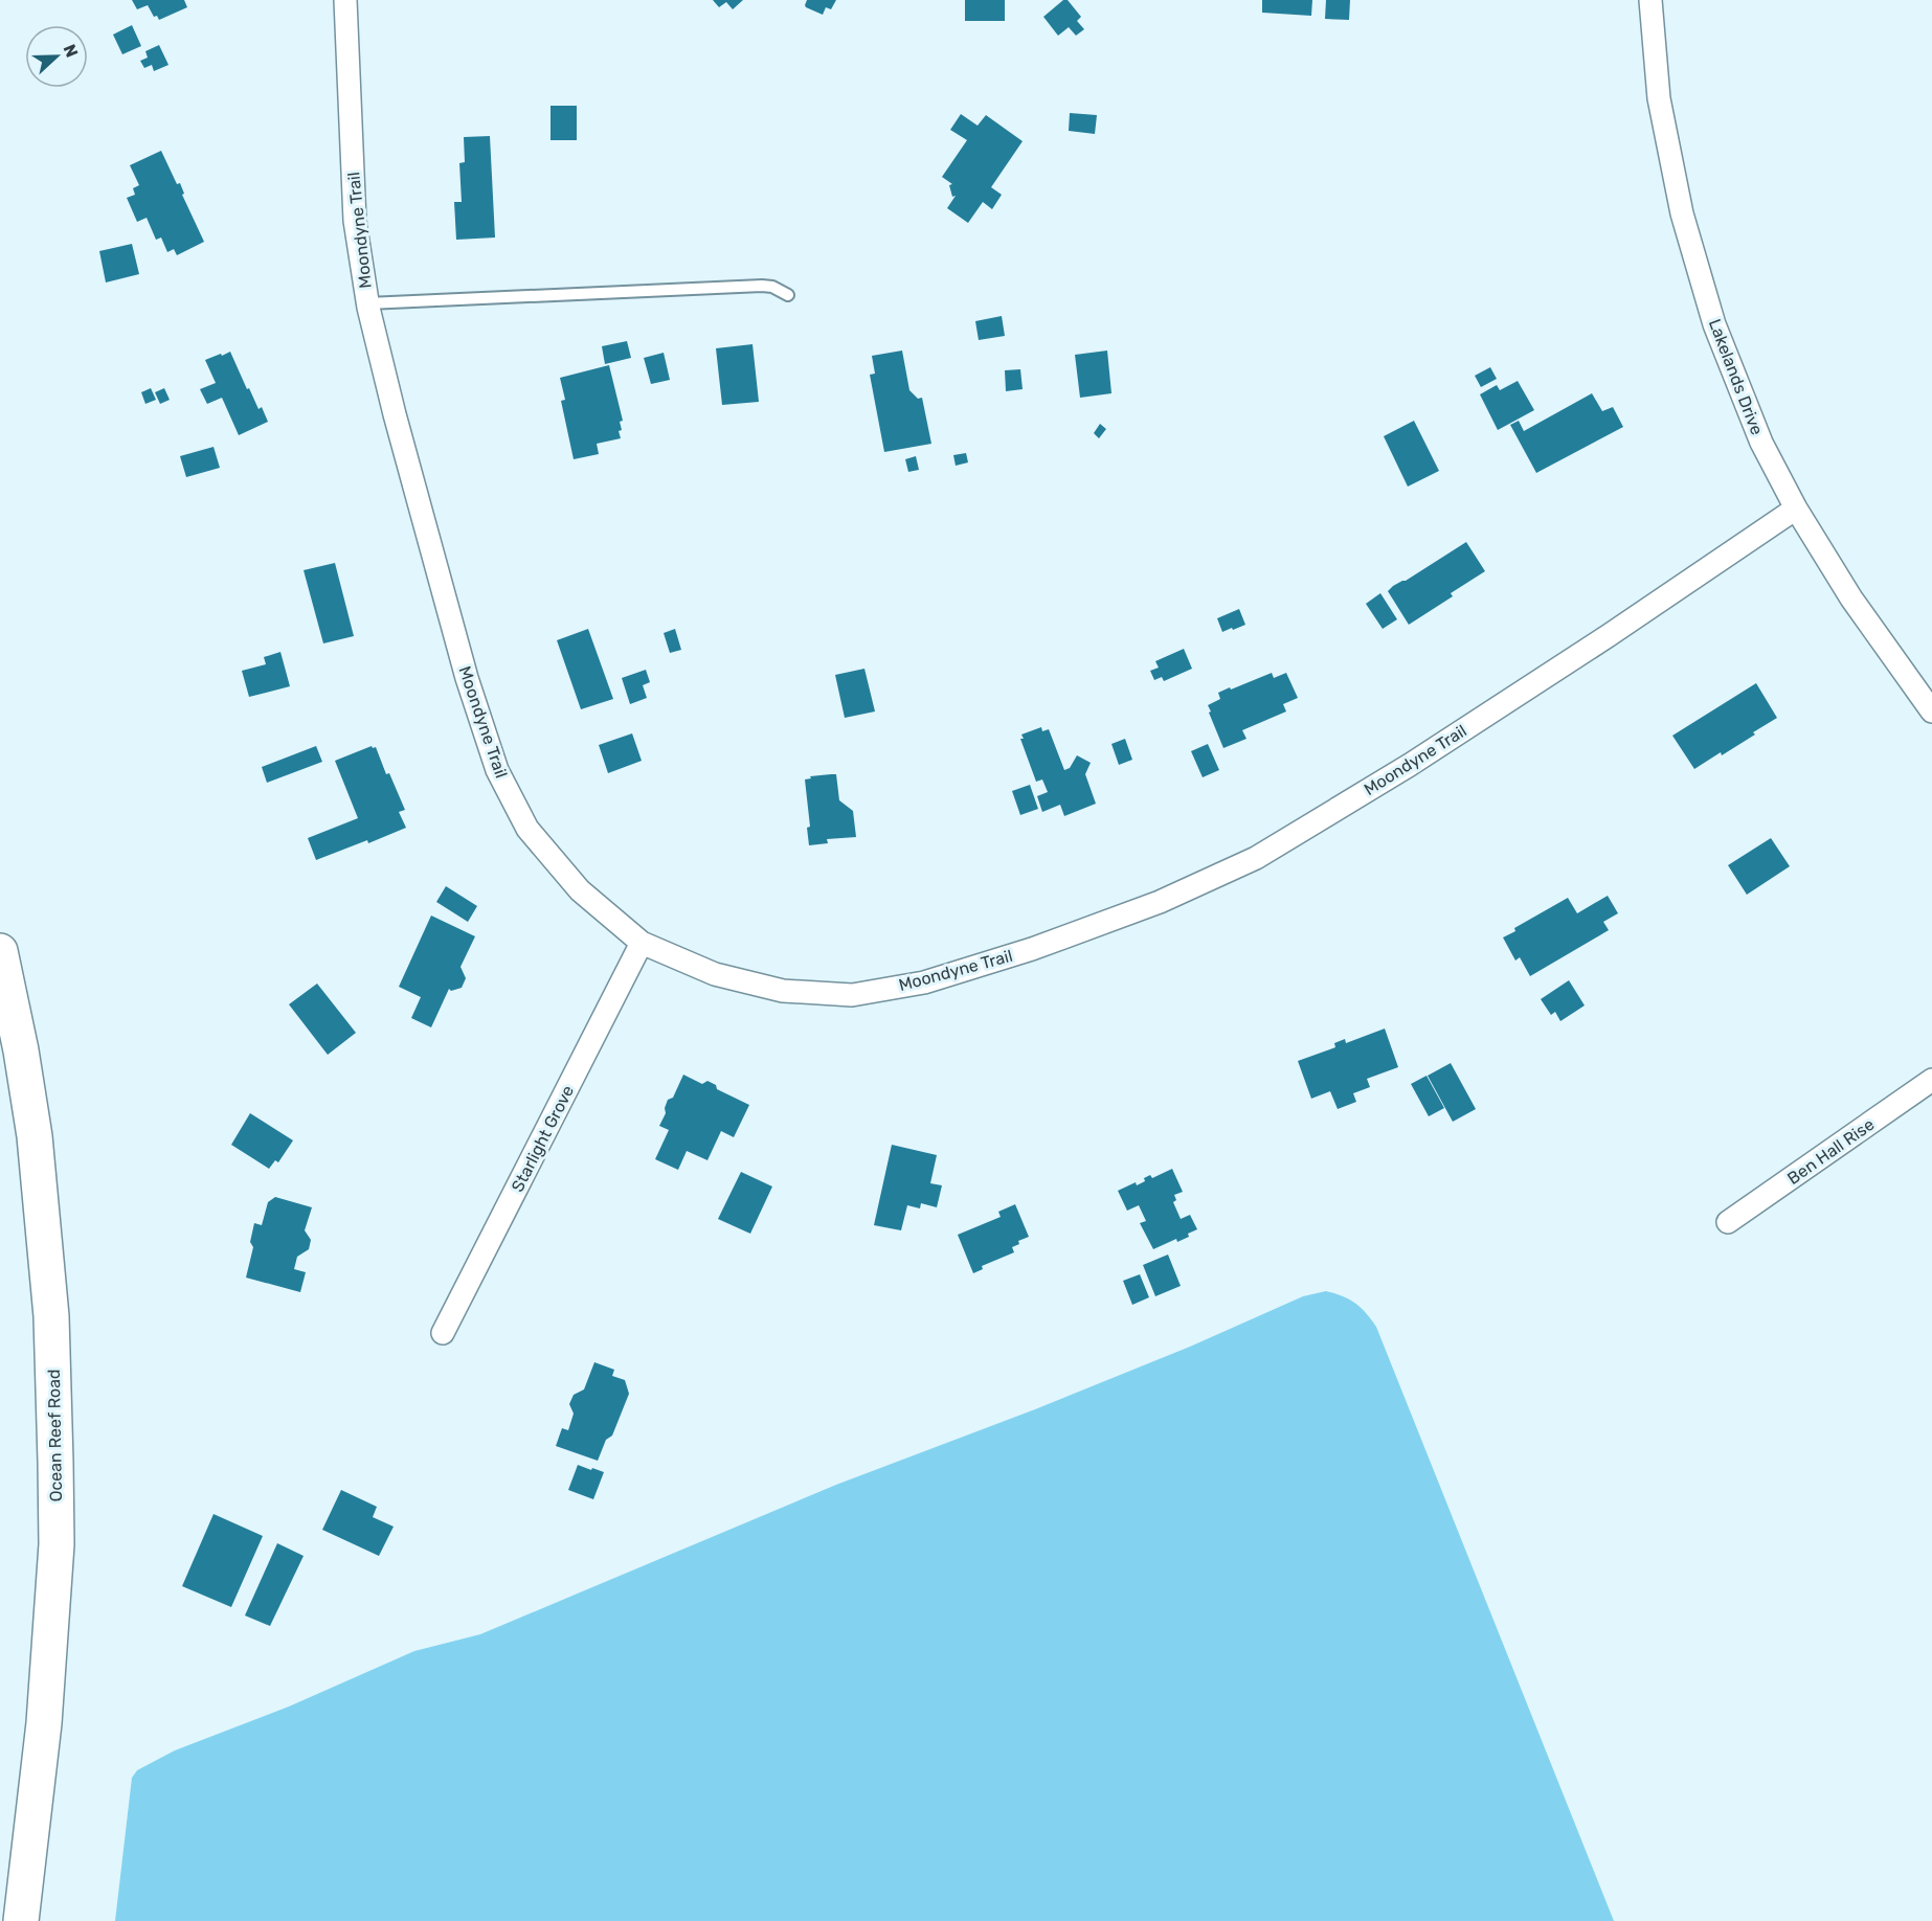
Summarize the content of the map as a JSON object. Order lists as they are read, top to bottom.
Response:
{
  "streets": {
    "main road": ["Ocean Reef Road"],
    "street": [
      "Moondyne Trail",
      "Lakelands Drive",
      "Starlight Grove",
      "Ben Hall Rise"
    ]
  },
  "crossings": [
    ["Moondyne Trail", "Lakelands Drive"],
    ["Moondyne Trail", "Starlight Grove"]
  ],
  "north": "right"
}
